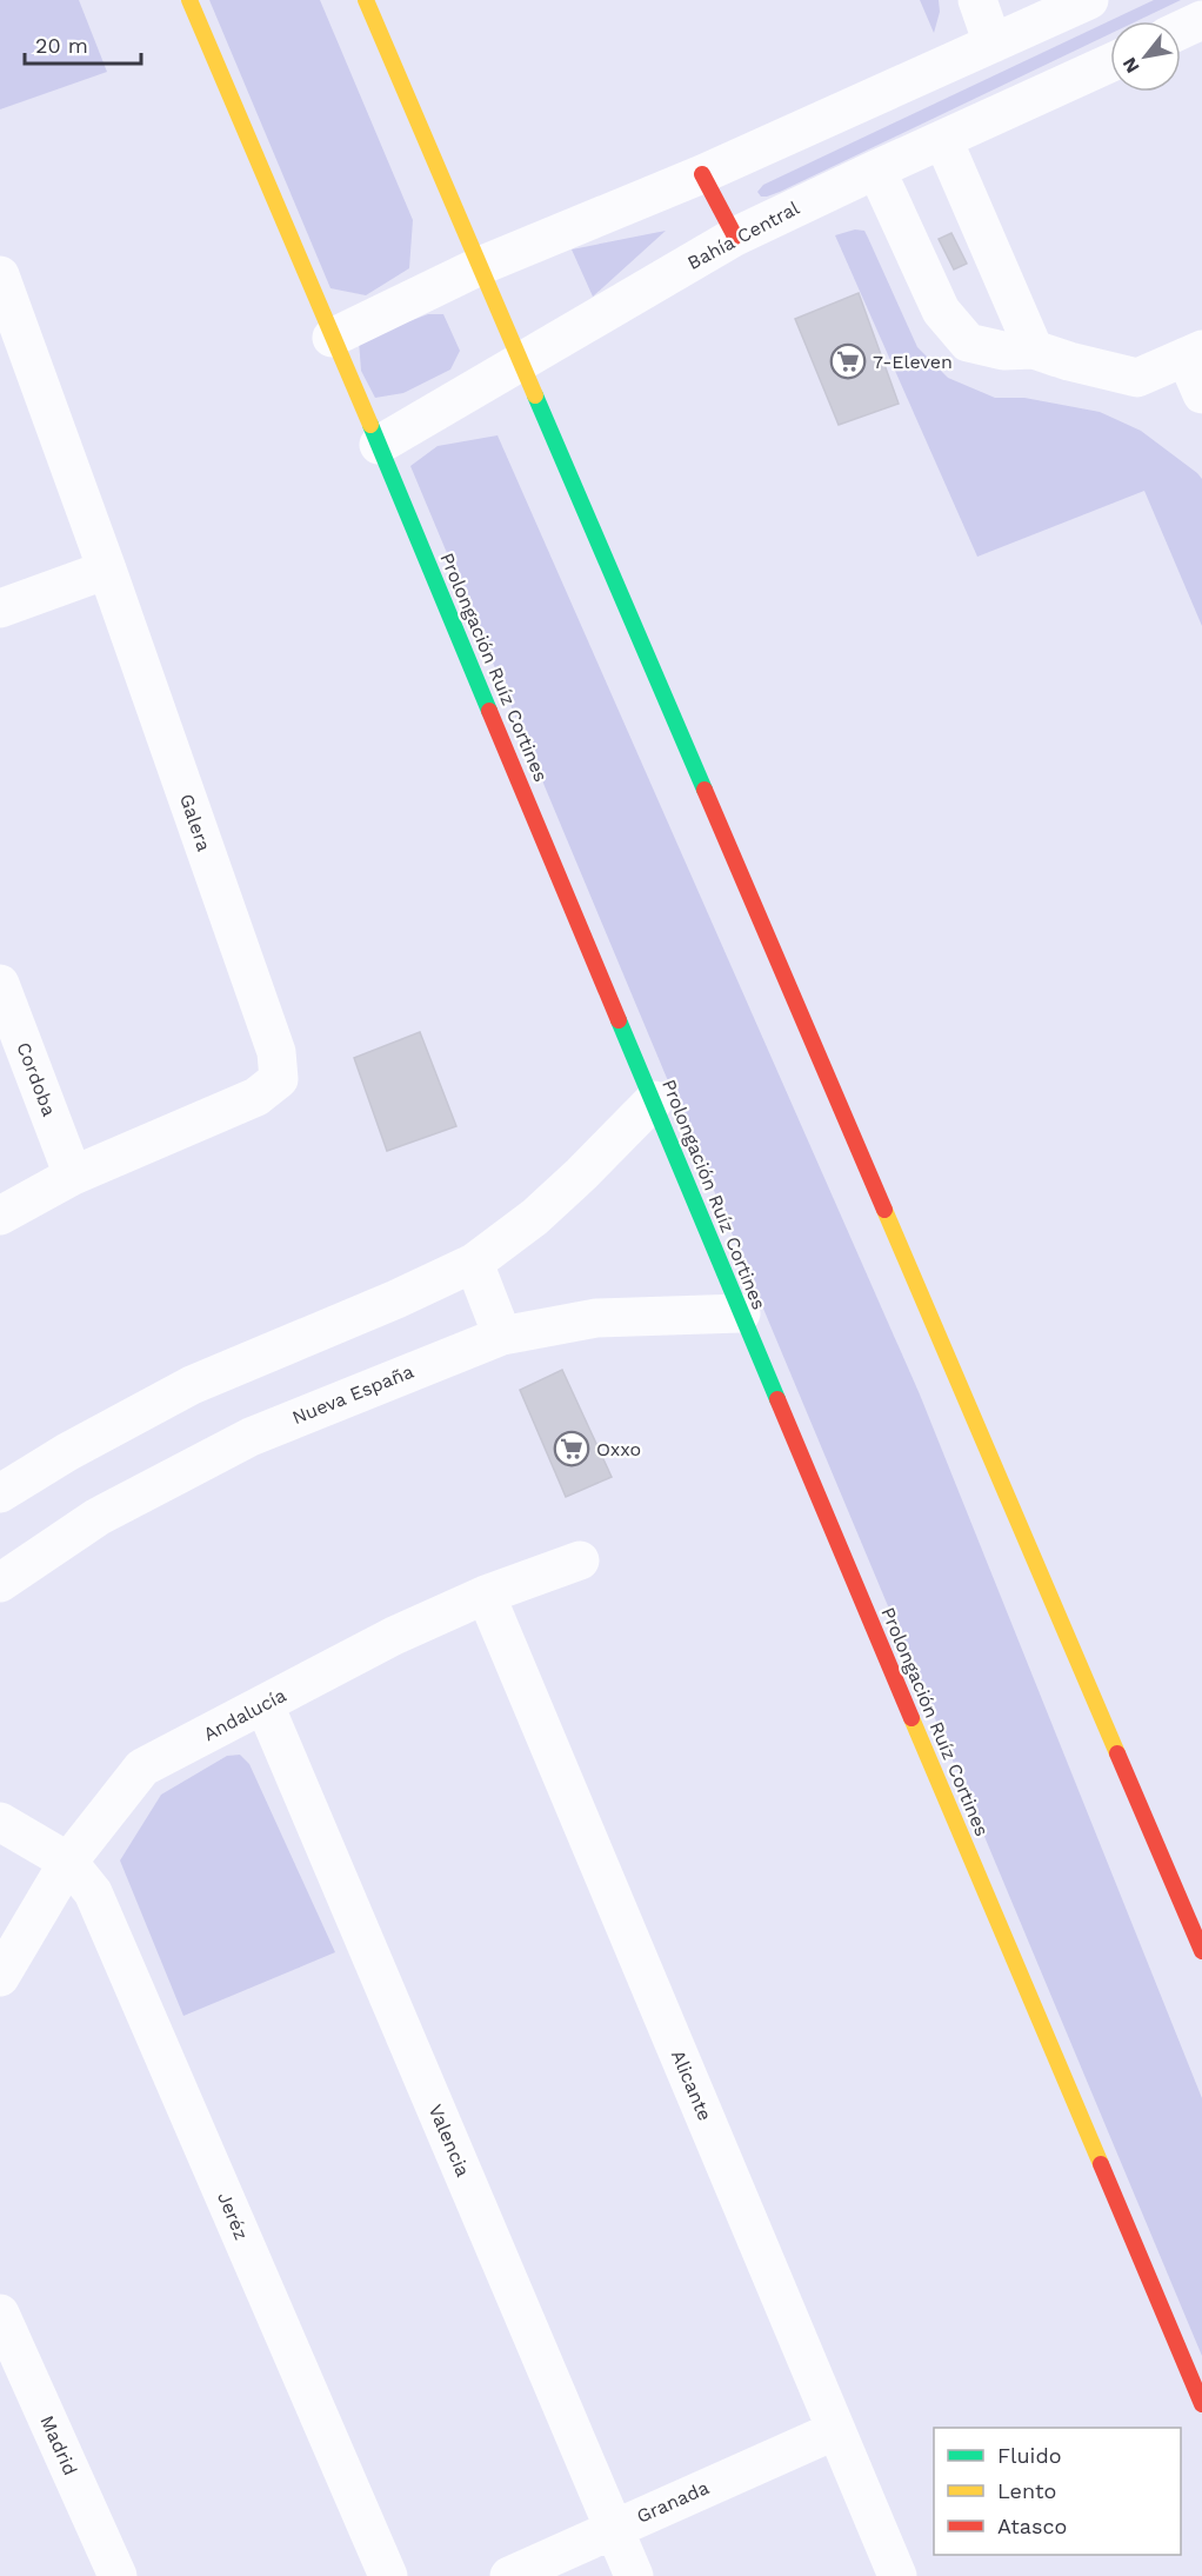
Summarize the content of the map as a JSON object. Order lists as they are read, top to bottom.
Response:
{
  "streets": {
    "main road": ["Prolongación Ruíz Cortines"],
    "street": [
      "Bahía Central",
      "Galera",
      "Cordoba",
      "Nueva España",
      "Andalucía",
      "Alicante",
      "Valencia",
      "Jeréz",
      "Madrid",
      "Granada"
    ]
  },
  "crossings": [
    ["Bahía Central", "Prolongación Ruíz Cortines"],
    ["Prolongación Ruíz Cortines", "Nueva España"],
    ["Galera", "Cordoba"],
    ["Andalucía", "Alicante"],
    ["Andalucía", "Valencia"],
    ["Andalucía", "Jeréz"],
    ["Alicante", "Granada"],
    ["Valencia", "Granada"]
  ],
  "places": {
    "supermarket": ["7-Eleven", "Oxxo"]
  },
  "legend": ["Fluido", "Lento", "Atasco"],
  "scale_bar": "20 m",
  "north": "bottom left"
}
